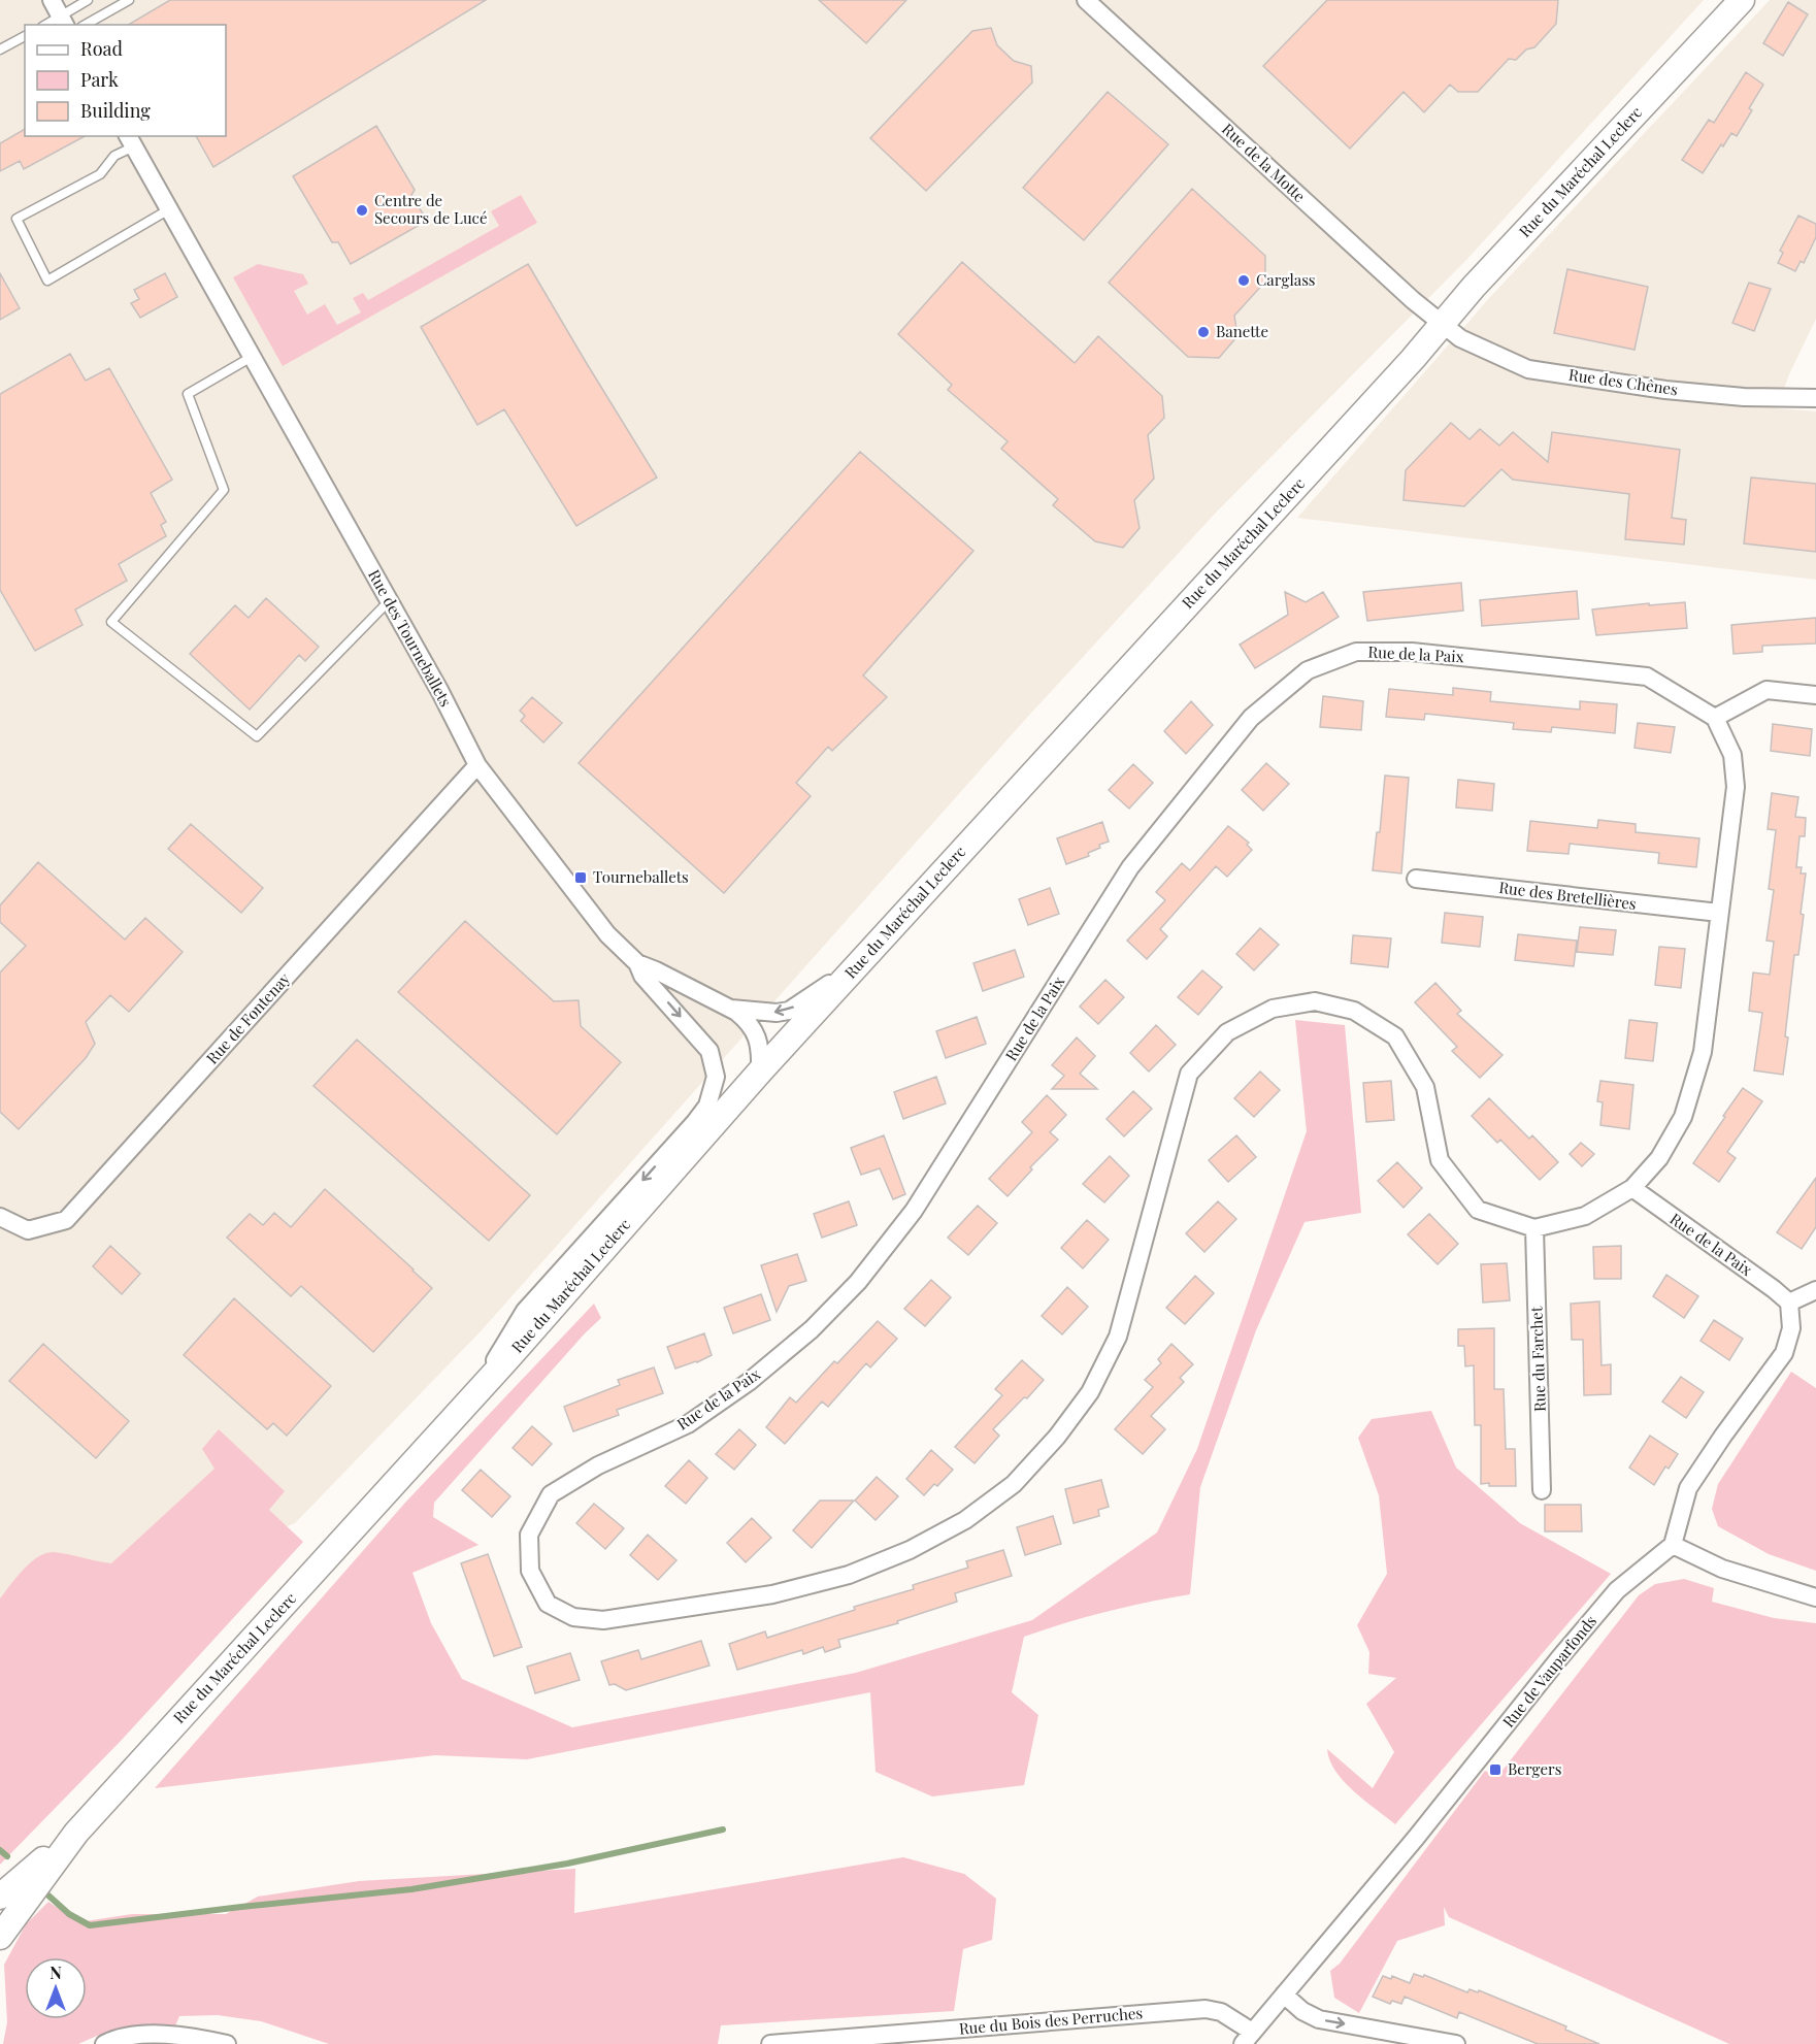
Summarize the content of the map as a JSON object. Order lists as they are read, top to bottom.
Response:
{
  "streets": {
    "main road": ["Rue du Maréchal Leclerc"],
    "street": [
      "Rue de la Motte",
      "Rue des Chênes",
      "Rue des Tourneballets",
      "Rue de la Paix",
      "Rue des Bretellières",
      "Rue de Fontenay",
      "Rue du Farchet",
      "Rue de Vauparfonds",
      "Rue du Bois des Perruches"
    ]
  },
  "crossings": [
    ["Rue de la Motte", "Rue du Maréchal Leclerc"],
    ["Rue de la Motte", "Rue des Chênes"],
    ["Rue du Maréchal Leclerc", "Rue des Chênes"],
    ["Rue du Maréchal Leclerc", "Rue des Tourneballets"],
    ["Rue des Tourneballets", "Rue de Fontenay"],
    ["Rue de la Paix", "Rue du Farchet"],
    ["Rue de Vauparfonds", "Rue du Bois des Perruches"]
  ],
  "places": {
    "other": ["Centre de Secours de Lucé", "Carglass", "Banette"],
    "transit": ["Tourneballets", "Bergers"]
  },
  "legend": ["Road", "Park", "Building"],
  "north": "top"
}
